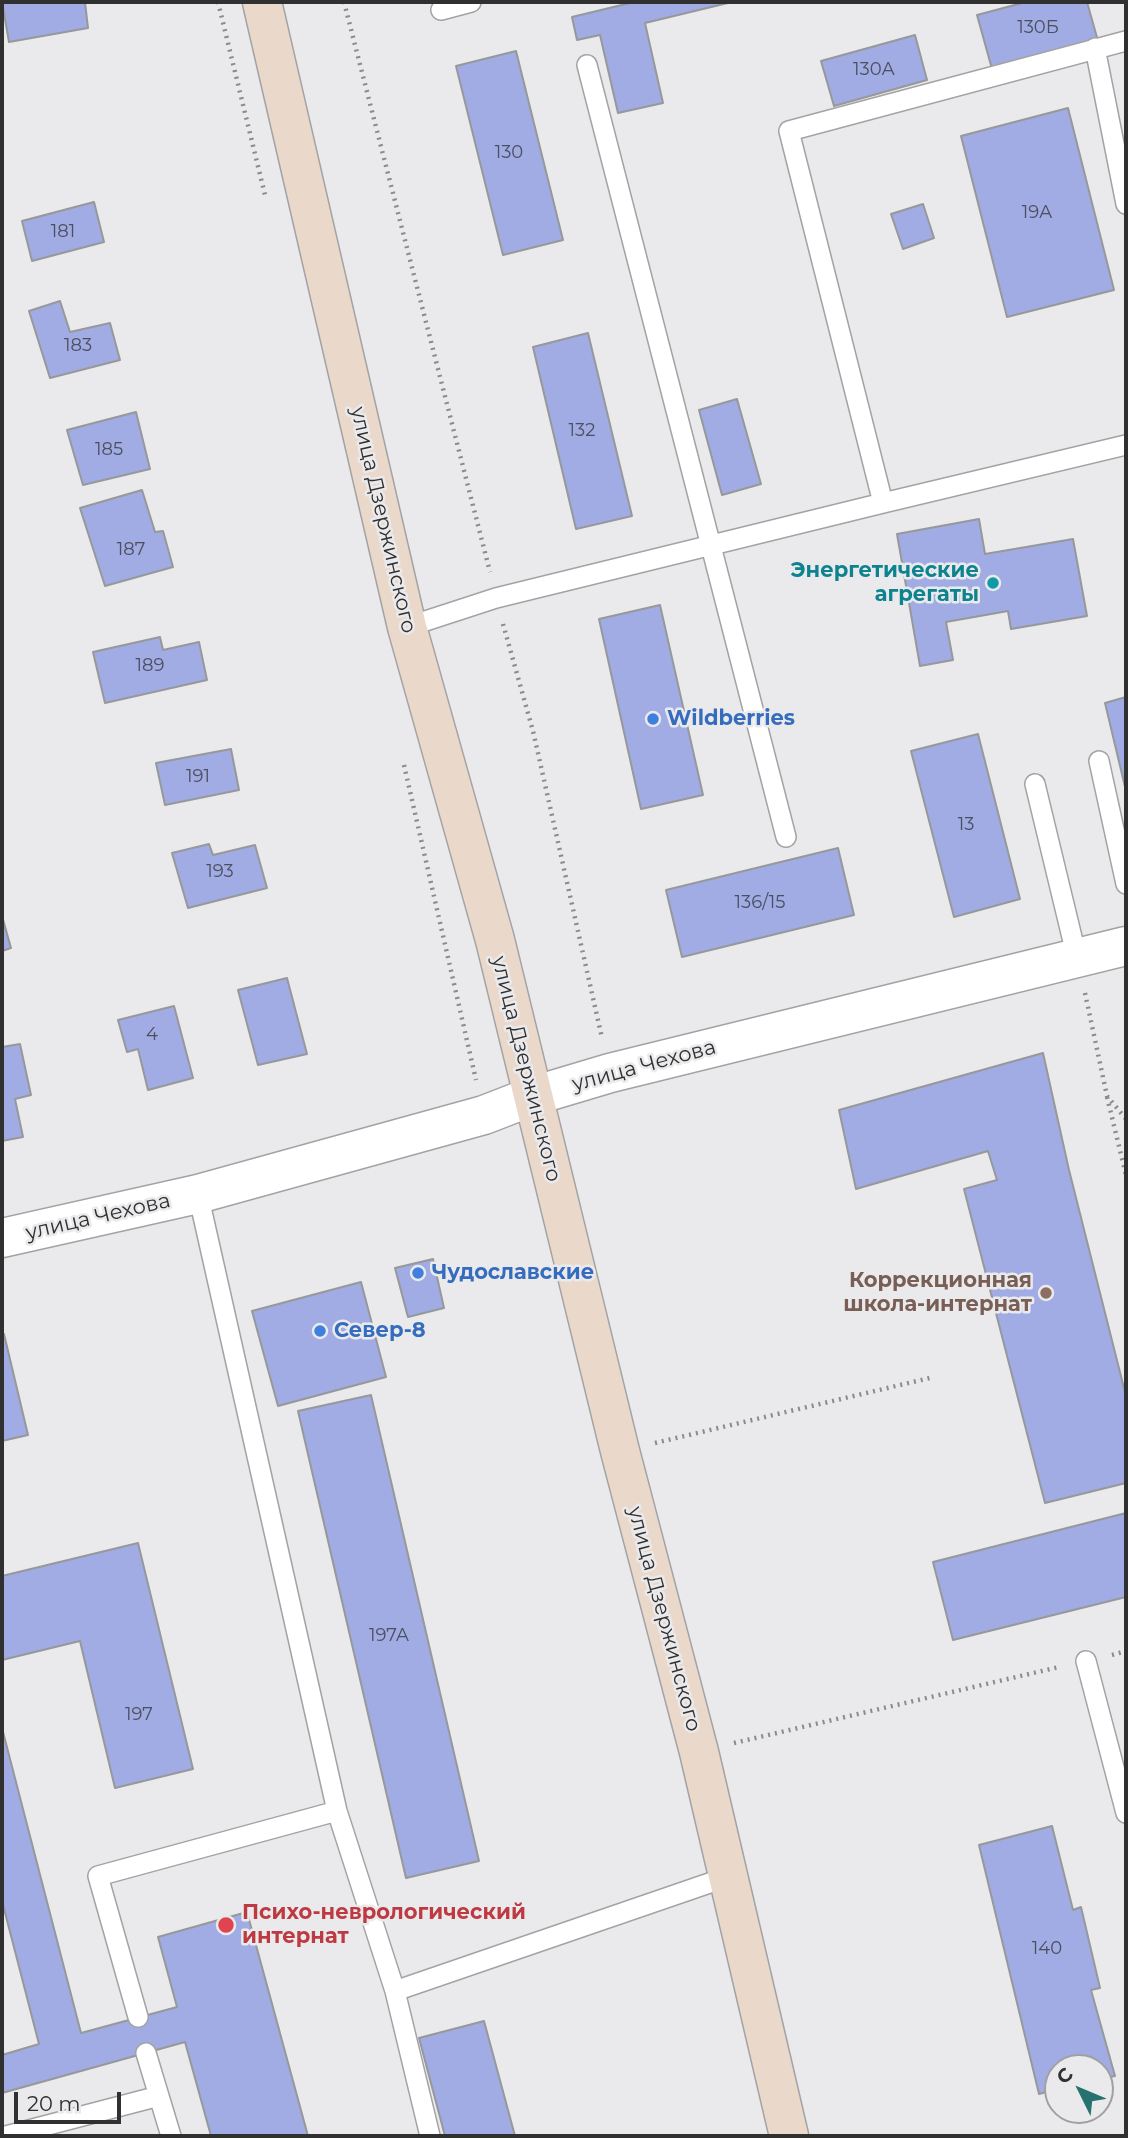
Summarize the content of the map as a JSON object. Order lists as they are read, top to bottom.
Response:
{
  "streets": {
    "main road": ["улица Дзержинского"],
    "street": ["улица Чехова"]
  },
  "crossings": [
    ["улица Дзержинского", "улица Чехова"]
  ],
  "places": [
    "Энергетические агрегаты",
    "Wildberries",
    "Чудославские",
    "Коррекционная школа-интернат",
    "Север-8",
    "Психо-неврологический интернат"
  ],
  "house_numbers": [
    "130Б",
    "130А",
    "130",
    "19А",
    "181",
    "183",
    "132",
    "185",
    "187",
    "189",
    "191",
    "13",
    "193",
    "136/15",
    "4",
    "197А",
    "197",
    "140"
  ],
  "scale_bar": "20 m",
  "north": "top left"
}
